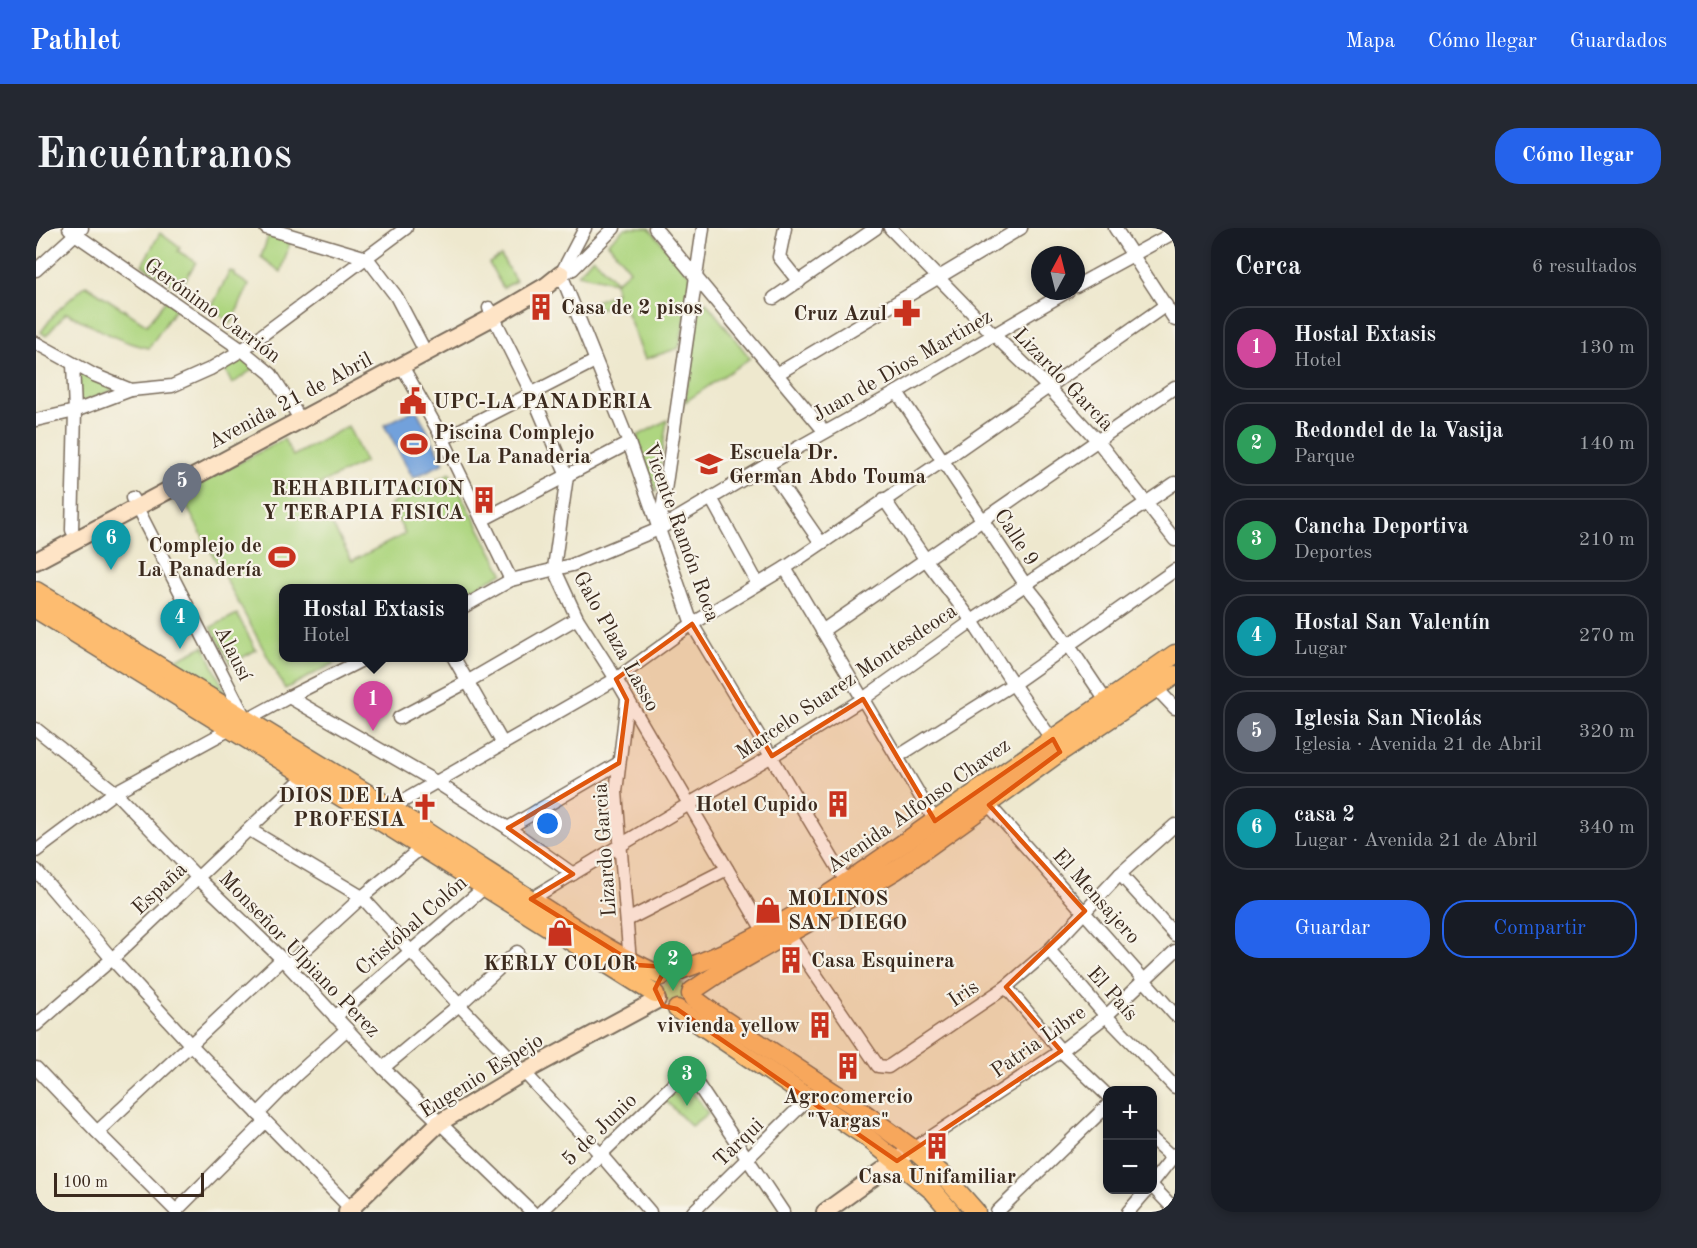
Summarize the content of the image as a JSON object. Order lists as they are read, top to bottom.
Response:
{
  "streets": {
    "main road": ["Avenida 21 de Abril", "Avenida Alfonso Chavez", "Eugenio Espejo"],
    "street": [
      "Gerónimo Carrión",
      "Juan de Dios Martinez",
      "Lizardo García",
      "Vicente Ramón Roca",
      "Calle 9",
      "Galo Plaza Lasso",
      "Alausí",
      "Marcelo Suarez Montesdeoca",
      "Lizardo Garcia",
      "España",
      "El Mensajero",
      "Cristóbal Colón",
      "Monseñor Ulpiano Perez",
      "Iris",
      "El País",
      "Patria Libre",
      "5 de Junio",
      "Tarqui"
    ]
  },
  "crossings": [
    ["Gerónimo Carrión", "Avenida 21 de Abril"],
    ["Juan de Dios Martinez", "Lizardo García"],
    ["Juan de Dios Martinez", "Vicente Ramón Roca"],
    ["Juan de Dios Martinez", "Calle 9"],
    ["Juan de Dios Martinez", "Galo Plaza Lasso"],
    ["Lizardo García", "Marcelo Suarez Montesdeoca"],
    ["Avenida 21 de Abril", "Vicente Ramón Roca"],
    ["Avenida 21 de Abril", "Alausí"],
    ["Vicente Ramón Roca", "Marcelo Suarez Montesdeoca"],
    ["Vicente Ramón Roca", "Avenida Alfonso Chavez"],
    ["Calle 9", "Marcelo Suarez Montesdeoca"],
    ["Calle 9", "Avenida Alfonso Chavez"],
    ["Galo Plaza Lasso", "Marcelo Suarez Montesdeoca"],
    ["Galo Plaza Lasso", "Avenida Alfonso Chavez"],
    ["Galo Plaza Lasso", "Lizardo Garcia"],
    ["Marcelo Suarez Montesdeoca", "Lizardo Garcia"],
    ["Avenida Alfonso Chavez", "El Mensajero"],
    ["Avenida Alfonso Chavez", "Iris"],
    ["Avenida Alfonso Chavez", "Eugenio Espejo"],
    ["España", "Monseñor Ulpiano Perez"],
    ["El Mensajero", "Iris"],
    ["El Mensajero", "Patria Libre"],
    ["Cristóbal Colón", "Monseñor Ulpiano Perez"],
    ["Monseñor Ulpiano Perez", "Eugenio Espejo"],
    ["Iris", "El País"],
    ["El País", "Patria Libre"],
    ["5 de Junio", "Tarqui"]
  ],
  "places": {
    "building": [
      "Casa de 2 pisos",
      "REHABILITACION Y TERAPIA FISICA",
      "Hotel Cupido",
      "Casa Esquinera",
      "vivienda yellow",
      "Agrocomercio \"Vargas\"",
      "Casa Unifamiliar"
    ],
    "pharmacy": ["Cruz Azul"],
    "public building": ["UPC-LA PANADERIA"],
    "sports": ["Piscina Complejo De La Panaderia", "Complejo de La Panadería"],
    "school or university": ["Escuela Dr. German Abdo Touma"],
    "church": ["DIOS DE LA PROFESIA"],
    "shop": ["MOLINOS SAN DIEGO", "KERLY COLOR"]
  },
  "scale_bar": "100 m",
  "north": "top",
  "page": {
    "header": "Pathlet",
    "nav": ["Mapa", "Cómo llegar", "Guardados"],
    "buttons": [
      "Cómo llegar",
      ["Guardar", "Compartir"]
    ],
    "title": "Encuéntranos",
    "heading": ["Cerca", "6 resultados"],
    "list": [
      {
        "mark": "1",
        "name": "Hostal Extasis",
        "note": "Hotel",
        "value": "130 m"
      },
      {
        "mark": "2",
        "name": "Redondel de la Vasija",
        "note": "Parque",
        "value": "140 m"
      },
      {
        "mark": "3",
        "name": "Cancha Deportiva",
        "note": "Deportes",
        "value": "210 m"
      },
      {
        "mark": "4",
        "name": "Hostal San Valentín",
        "note": "Lugar",
        "value": "270 m"
      },
      {
        "mark": "5",
        "name": "Iglesia San Nicolás",
        "note": "Iglesia · Avenida 21 de Abril",
        "value": "320 m"
      },
      {
        "mark": "6",
        "name": "casa 2",
        "note": "Lugar · Avenida 21 de Abril",
        "value": "340 m"
      }
    ],
    "pins": [
      "5",
      "6",
      "4",
      "1",
      "2",
      "3"
    ],
    "popup": ["Hostal Extasis", "Hotel"],
    "map_buttons": ["+", "−"],
    "scale": "100 m"
  }
}
